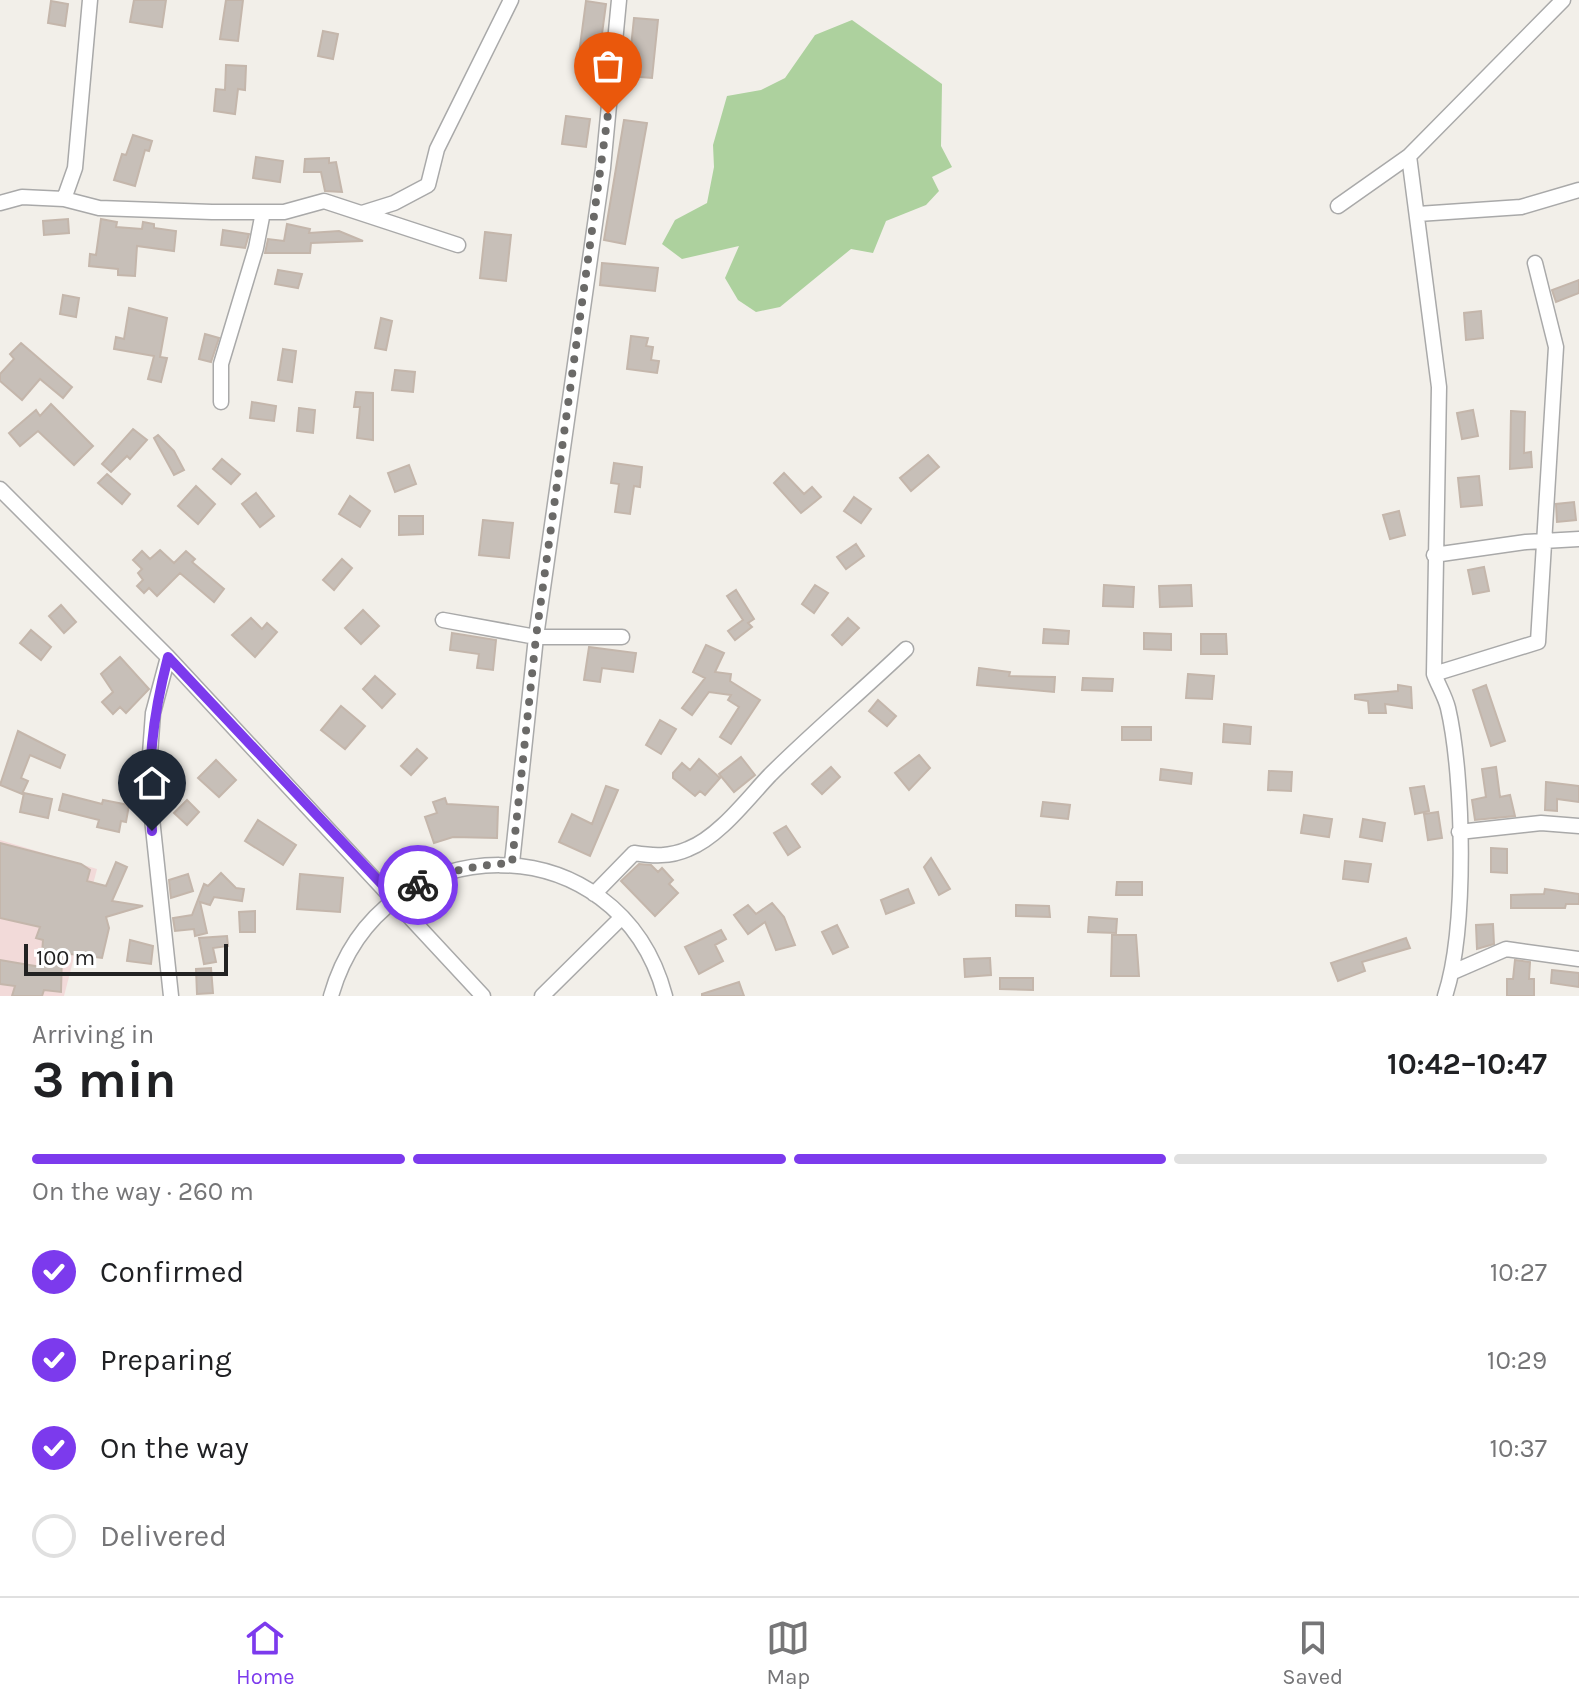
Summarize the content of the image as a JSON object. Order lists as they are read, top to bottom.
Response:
{
  "scale_bar": "100 m",
  "page": {
    "scale": "100 m",
    "heading": ["3 min", "Arriving in", "10:42–10:47"],
    "bar": "On the way · 260 m",
    "list": [
      ["Confirmed", "10:27"],
      ["Preparing", "10:29"],
      ["On the way", "10:37"],
      "Delivered"
    ],
    "tabs": ["Home", "Map", "Saved"]
  }
}
